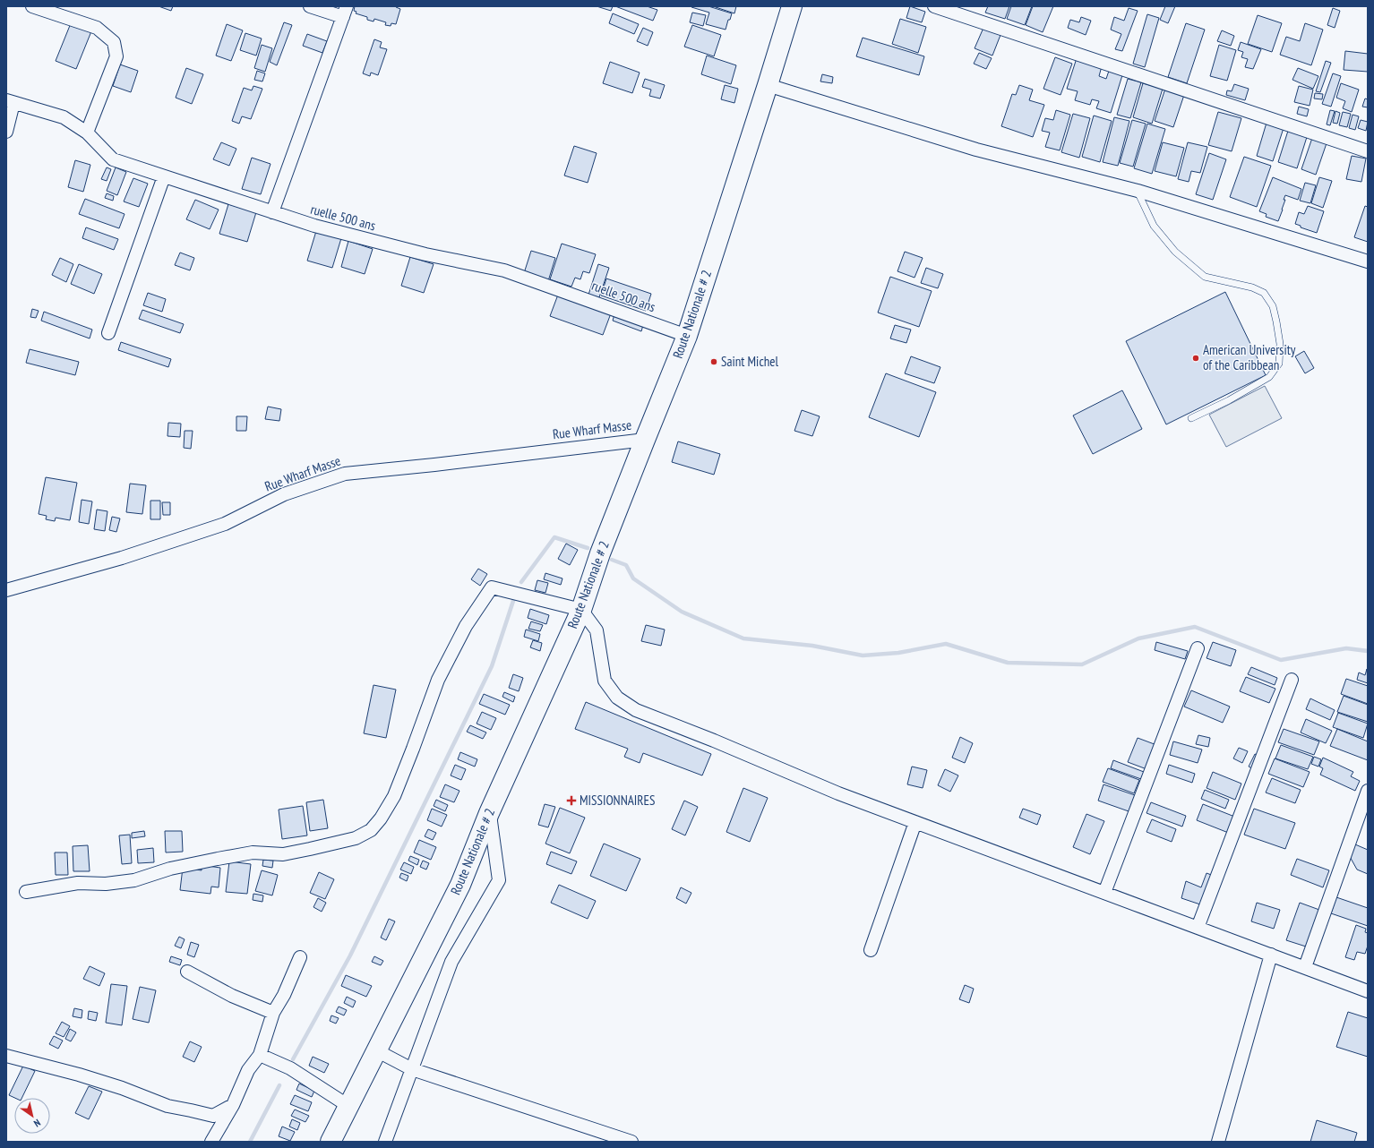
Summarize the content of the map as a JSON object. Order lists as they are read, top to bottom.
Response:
{
  "streets": {
    "main road": ["Route Nationale # 2"],
    "street": ["ruelle 500 ans", "Rue Wharf Masse"]
  },
  "crossings": [
    ["ruelle 500 ans", "Route Nationale # 2"],
    ["Route Nationale # 2", "Rue Wharf Masse"]
  ],
  "places": {
    "other": ["American University of the Caribbean", "Saint Michel"],
    "health": ["MISSIONNAIRES"]
  },
  "north": "bottom right"
}
